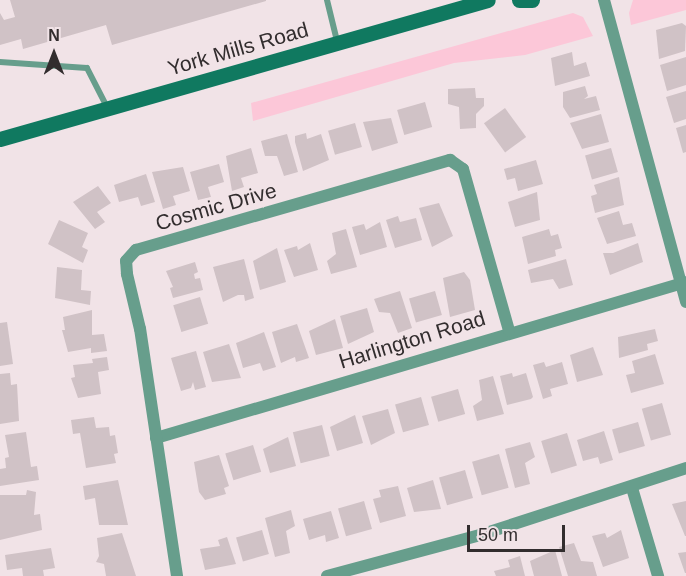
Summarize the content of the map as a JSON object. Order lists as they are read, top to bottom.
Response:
{
  "streets": {
    "main road": ["York Mills Road"],
    "street": ["Cosmic Drive", "Harlington Road"]
  },
  "crossings": [
    ["Cosmic Drive", "Harlington Road"]
  ],
  "scale_bar": "50 m",
  "north": "top"
}
